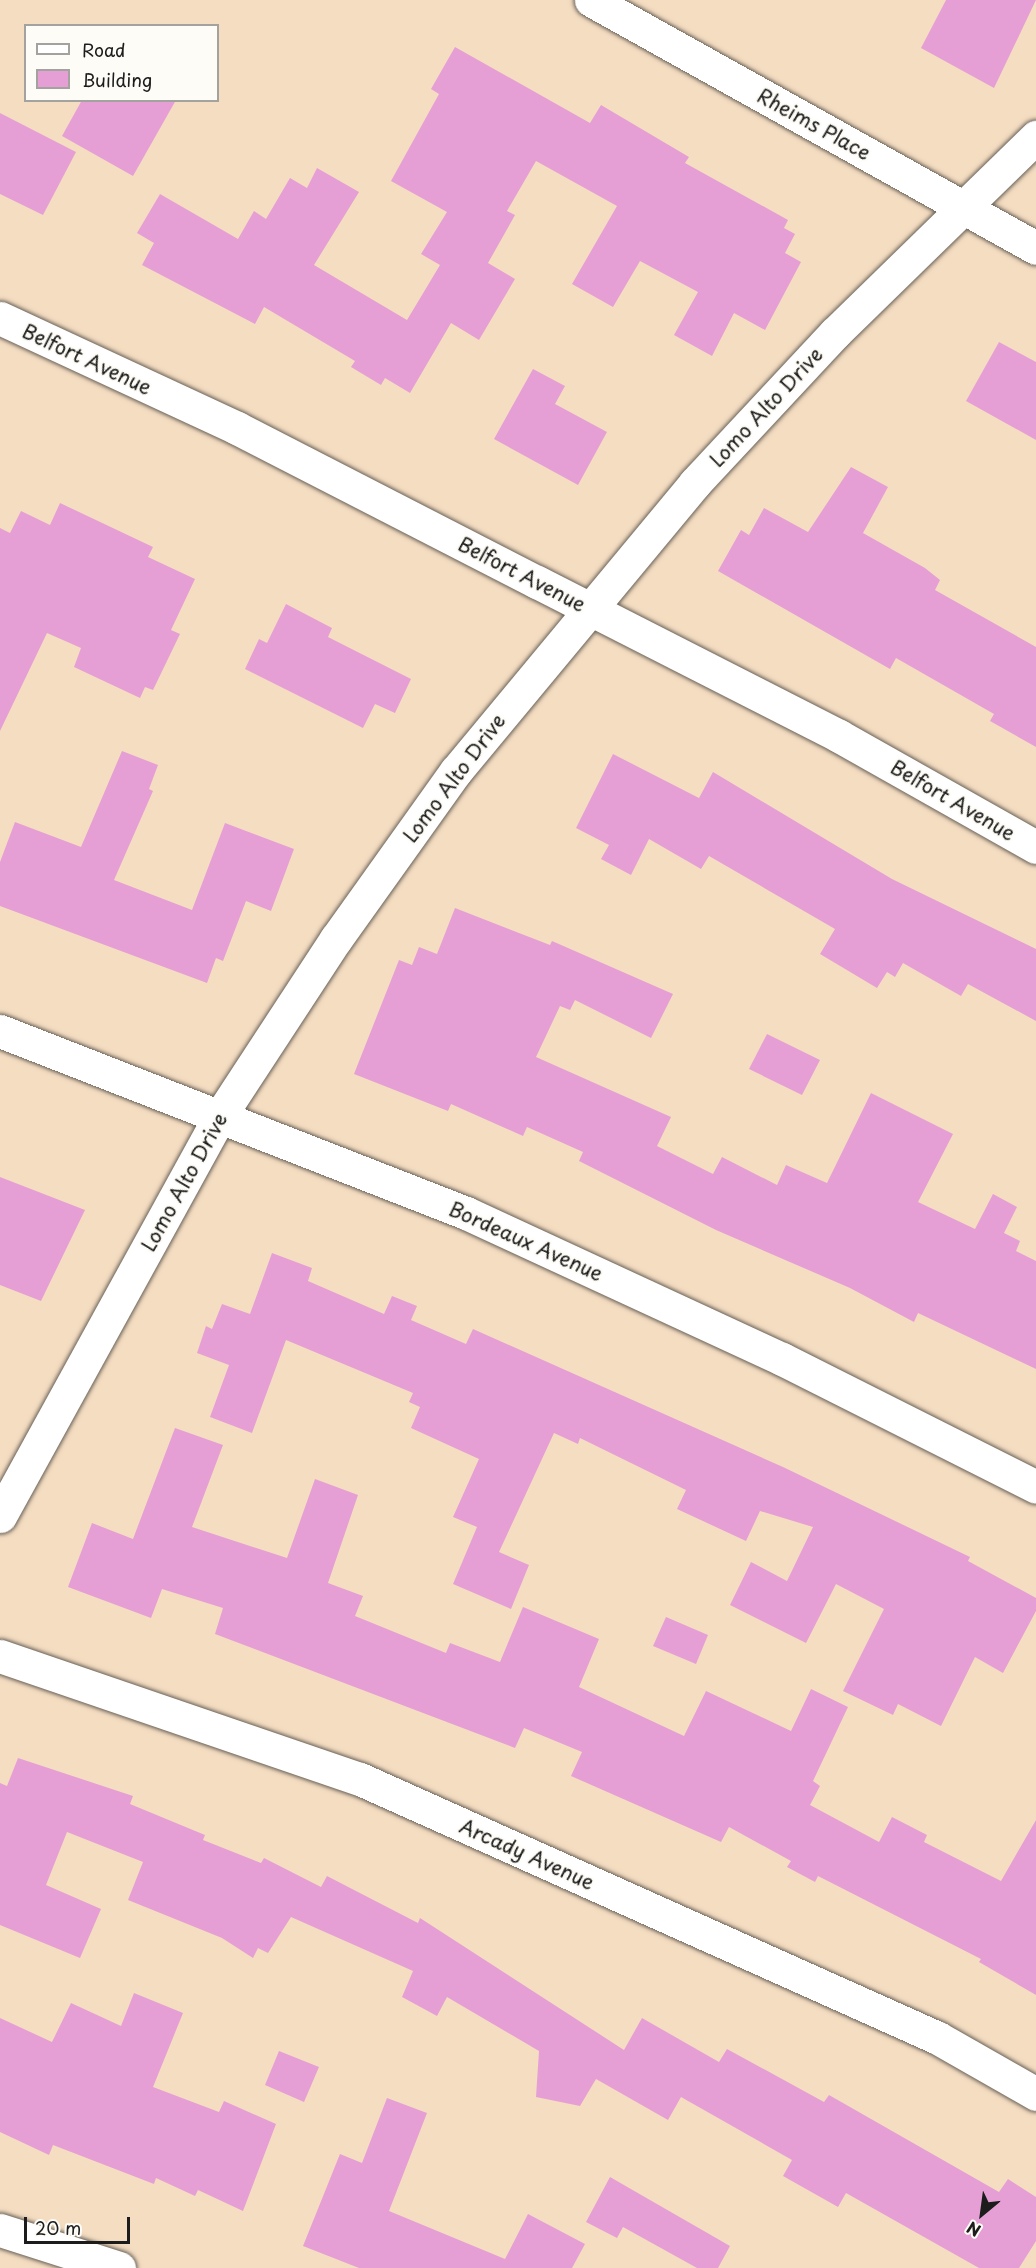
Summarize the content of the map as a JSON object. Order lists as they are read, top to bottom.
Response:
{
  "streets": {
    "street": [
      "Rheims Place",
      "Belfort Avenue",
      "Lomo Alto Drive",
      "Bordeaux Avenue",
      "Arcady Avenue"
    ]
  },
  "crossings": [
    ["Rheims Place", "Lomo Alto Drive"],
    ["Belfort Avenue", "Lomo Alto Drive"],
    ["Lomo Alto Drive", "Bordeaux Avenue"]
  ],
  "legend": ["Road", "Building"],
  "scale_bar": "20 m",
  "north": "bottom left"
}
